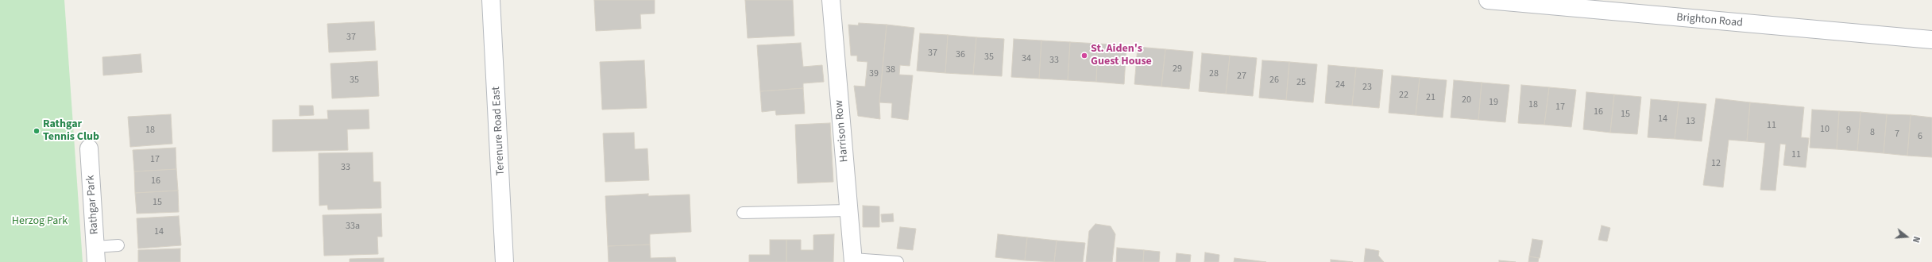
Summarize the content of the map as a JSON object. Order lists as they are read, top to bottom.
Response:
{
  "streets": {
    "street": [
      "Brighton Road",
      "Terenure Road East",
      "Harrison Row",
      "Rathgar Park"
    ]
  },
  "parks": ["Herzog Park"],
  "places": ["St. Aiden's Guest House", "Rathgar Tennis Club"],
  "house_numbers": [
    "37",
    "37",
    "36",
    "35",
    "34",
    "33",
    "29",
    "38",
    "39",
    "28",
    "27",
    "35",
    "26",
    "25",
    "24",
    "23",
    "22",
    "21",
    "20",
    "19",
    "18",
    "17",
    "16",
    "15",
    "14",
    "13",
    "11",
    "10",
    "18",
    "9",
    "8",
    "7",
    "6",
    "11",
    "17",
    "12",
    "33",
    "16",
    "15",
    "33a",
    "14"
  ],
  "north": "right"
}
